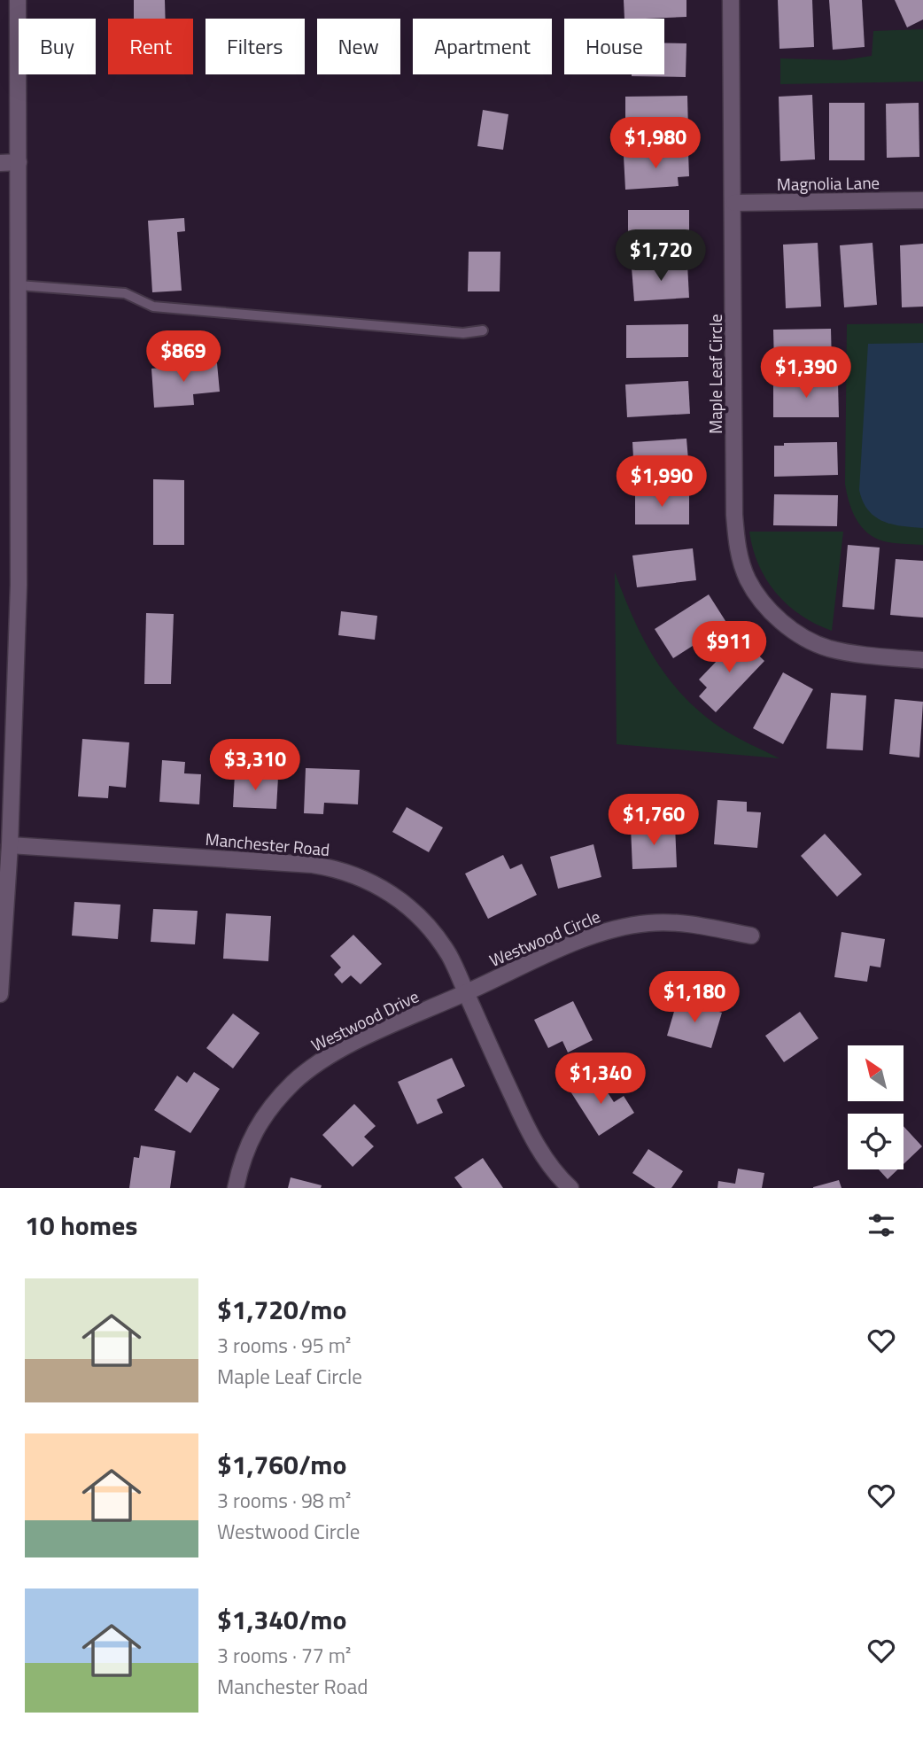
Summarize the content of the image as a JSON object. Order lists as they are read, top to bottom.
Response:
{
  "streets": {
    "street": [
      "Magnolia Lane",
      "Maple Leaf Circle",
      "Manchester Road",
      "Westwood Circle",
      "Westwood Drive"
    ]
  },
  "crossings": [
    ["Magnolia Lane", "Maple Leaf Circle"],
    ["Manchester Road", "Westwood Circle"],
    ["Manchester Road", "Westwood Drive"],
    ["Westwood Circle", "Westwood Drive"]
  ],
  "north": "top left",
  "page": {
    "chip": [
      "Buy",
      "Rent",
      "Filters",
      "New",
      "Apartment",
      "House"
    ],
    "price": [
      "$1,980",
      "$1,720",
      "$869",
      "$1,390",
      "$1,990",
      "$911",
      "$3,310",
      "$1,760",
      "$1,180",
      "$1,340"
    ],
    "heading": "10 homes",
    "list": [
      {
        "name": "$1,720/mo",
        "note": "3 rooms · 95 m² · Maple Leaf Circle"
      },
      {
        "name": "$1,760/mo",
        "note": "3 rooms · 98 m² · Westwood Circle"
      },
      {
        "name": "$1,340/mo",
        "note": "3 rooms · 77 m² · Manchester Road"
      }
    ]
  }
}
